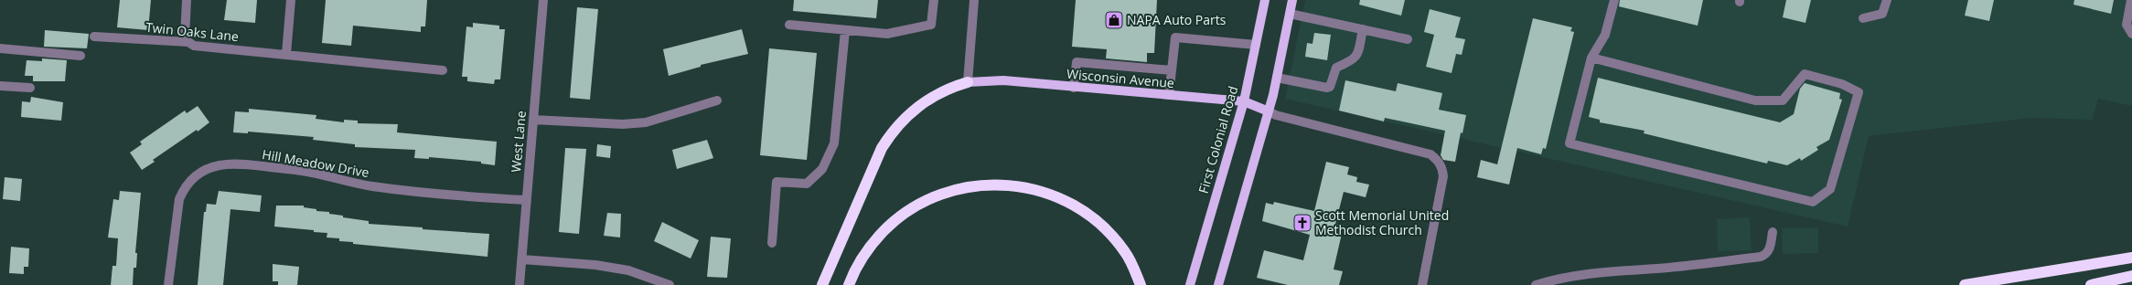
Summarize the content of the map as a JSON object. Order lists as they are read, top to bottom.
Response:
{
  "streets": {
    "main road": ["Wisconsin Avenue", "First Colonial Road"],
    "street": ["Twin Oaks Lane", "West Lane", "Hill Meadow Drive"]
  },
  "crossings": [
    ["Wisconsin Avenue", "First Colonial Road"],
    ["West Lane", "Hill Meadow Drive"]
  ],
  "places": {
    "shop": ["NAPA Auto Parts"],
    "church": ["Scott Memorial United Methodist Church"]
  }
}
